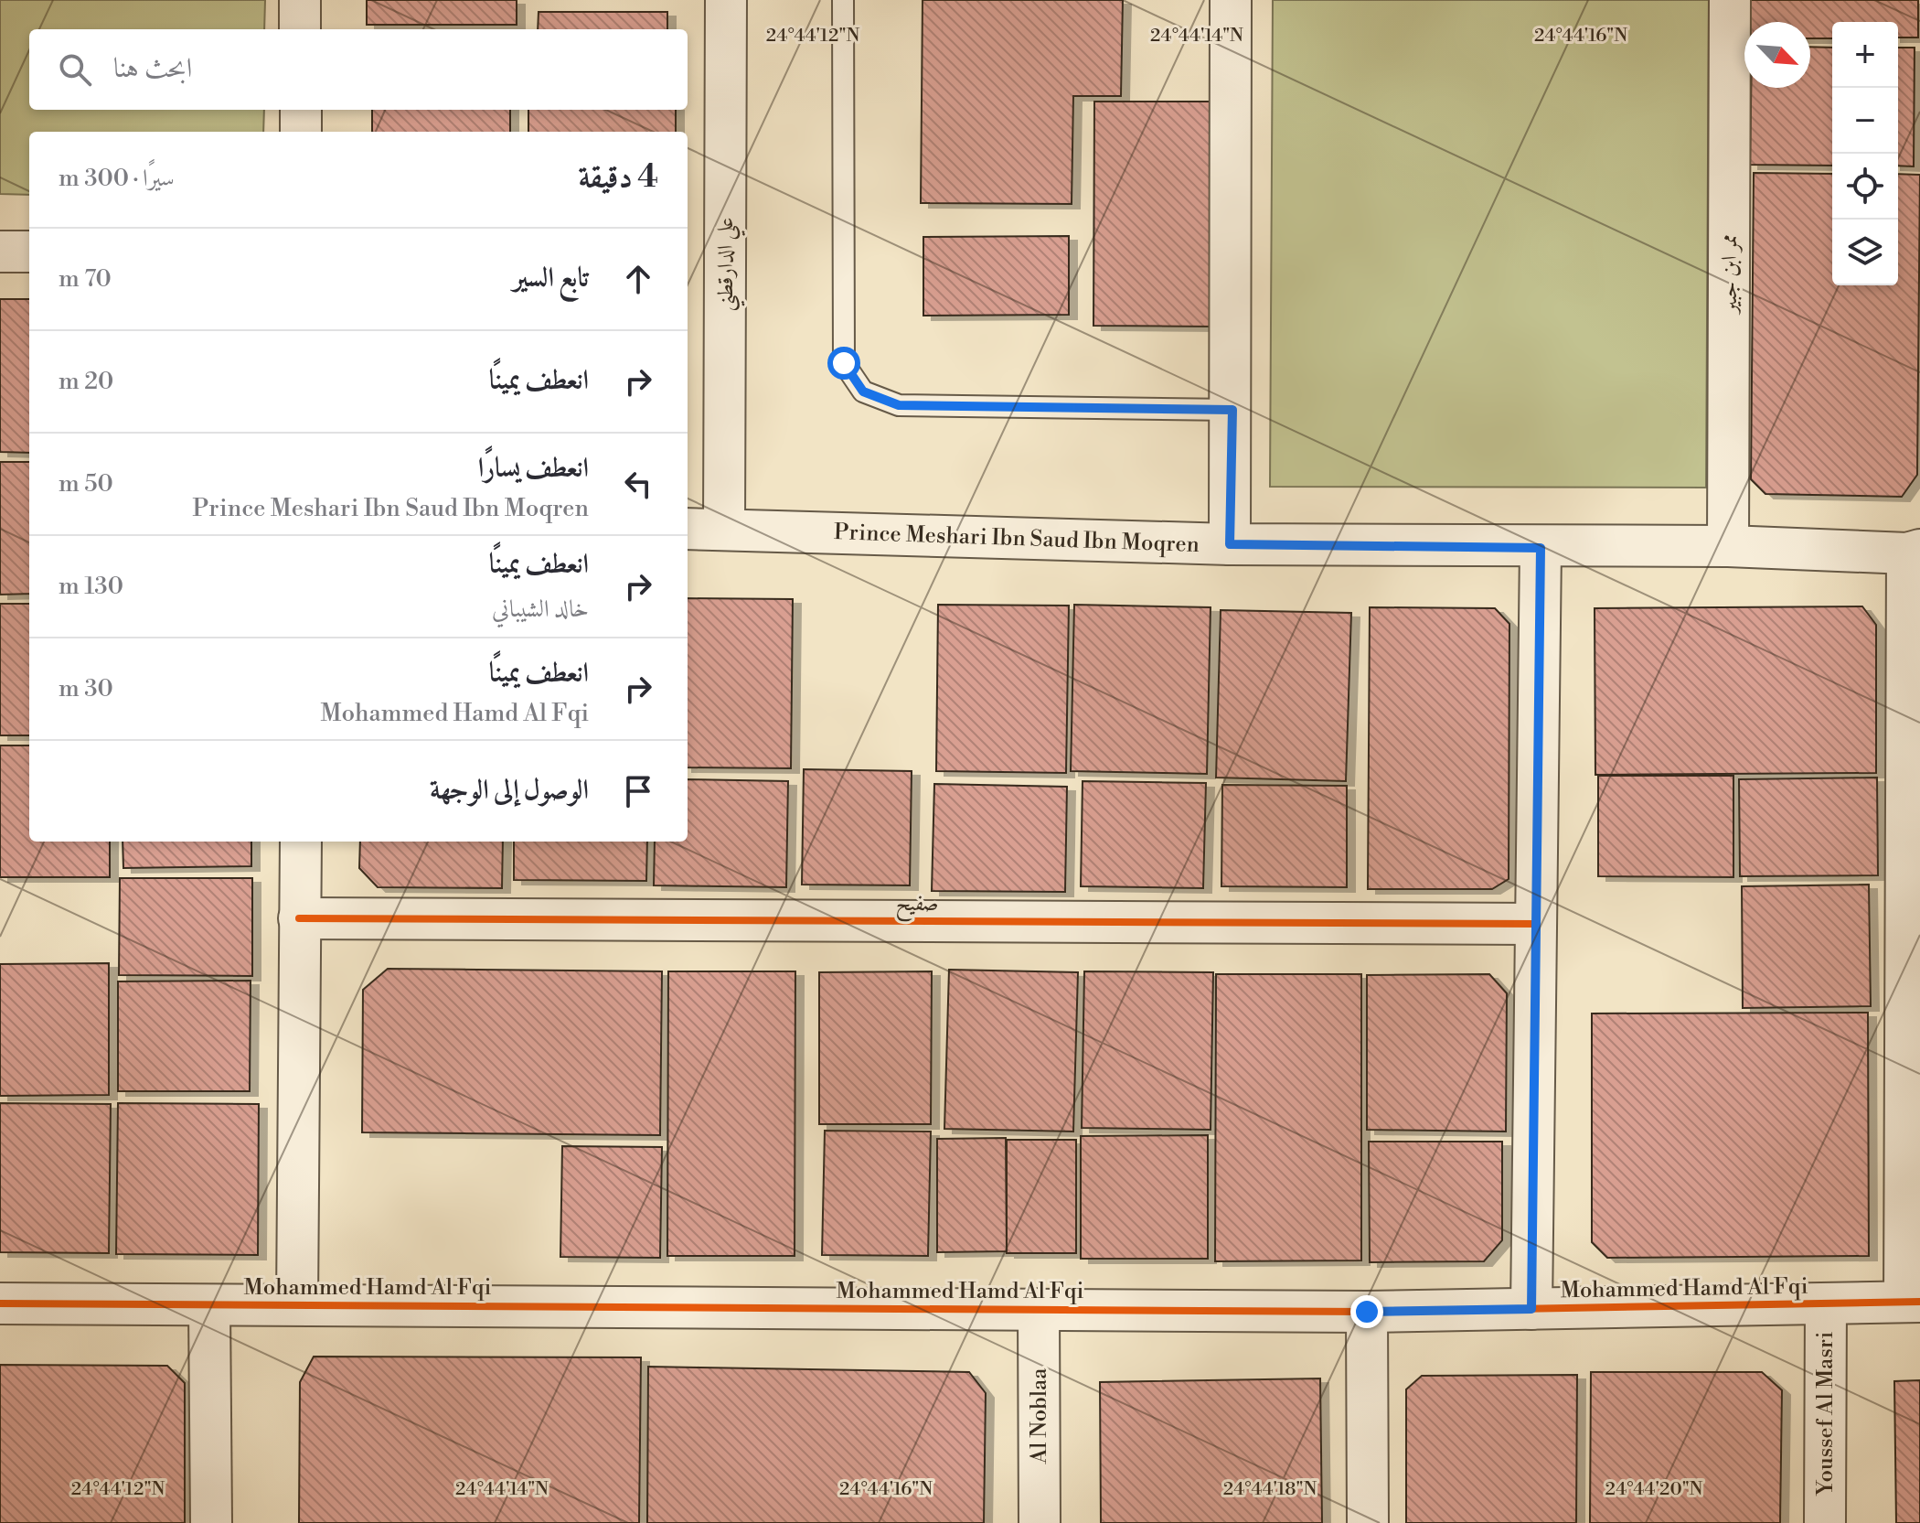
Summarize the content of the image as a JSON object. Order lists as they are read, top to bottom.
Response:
{
  "streets": {
    "street": [
      "علي الدارقطني",
      "ممر ابن جبير",
      "Prince Meshari Ibn Saud Ibn Moqren",
      "صفيح",
      "Mohammed Hamd Al Fqi",
      "Youssef Al Masri",
      "Al Noblaa"
    ]
  },
  "crossings": [
    ["علي الدارقطني", "Prince Meshari Ibn Saud Ibn Moqren"],
    ["ممر ابن جبير", "Prince Meshari Ibn Saud Ibn Moqren"],
    ["Mohammed Hamd Al Fqi", "Youssef Al Masri"],
    ["Mohammed Hamd Al Fqi", "Al Noblaa"]
  ],
  "north": "bottom right",
  "page": {
    "map_buttons": ["+", "−"],
    "search": "ابحث هنا",
    "heading": ["4 دقيقة", "سيرًا · 300 m"],
    "list": [
      ["تابع السير", "70 m"],
      ["انعطف يمينًا", "20 m"],
      ["انعطف يسارًا", "Prince Meshari Ibn Saud Ibn Moqren", "50 m"],
      ["انعطف يمينًا", "خالد الشيباني", "130 m"],
      ["انعطف يمينًا", "Mohammed Hamd Al Fqi", "30 m"],
      "الوصول إلى الوجهة"
    ]
  },
  "coordinates": [
    "24°44'12\"N",
    "24°44'14\"N",
    "24°44'16\"N",
    "24°44'18\"N",
    "24°44'20\"N"
  ]
}
